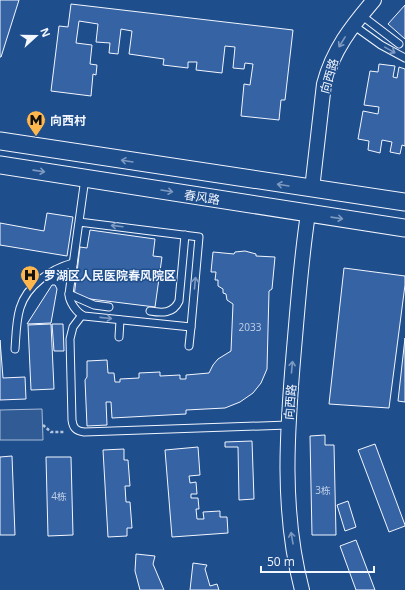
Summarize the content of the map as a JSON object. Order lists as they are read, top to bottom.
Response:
{
  "streets": {
    "street": ["向西路", "春风路"]
  },
  "crossings": [
    ["向西路", "春风路"]
  ],
  "places": {
    "metro station": ["向西村"],
    "hospital": ["罗湖区人民医院春风院区"]
  },
  "house_numbers": ["2033", "3栋", "4栋"],
  "scale_bar": "50 m",
  "north": "right"
}
